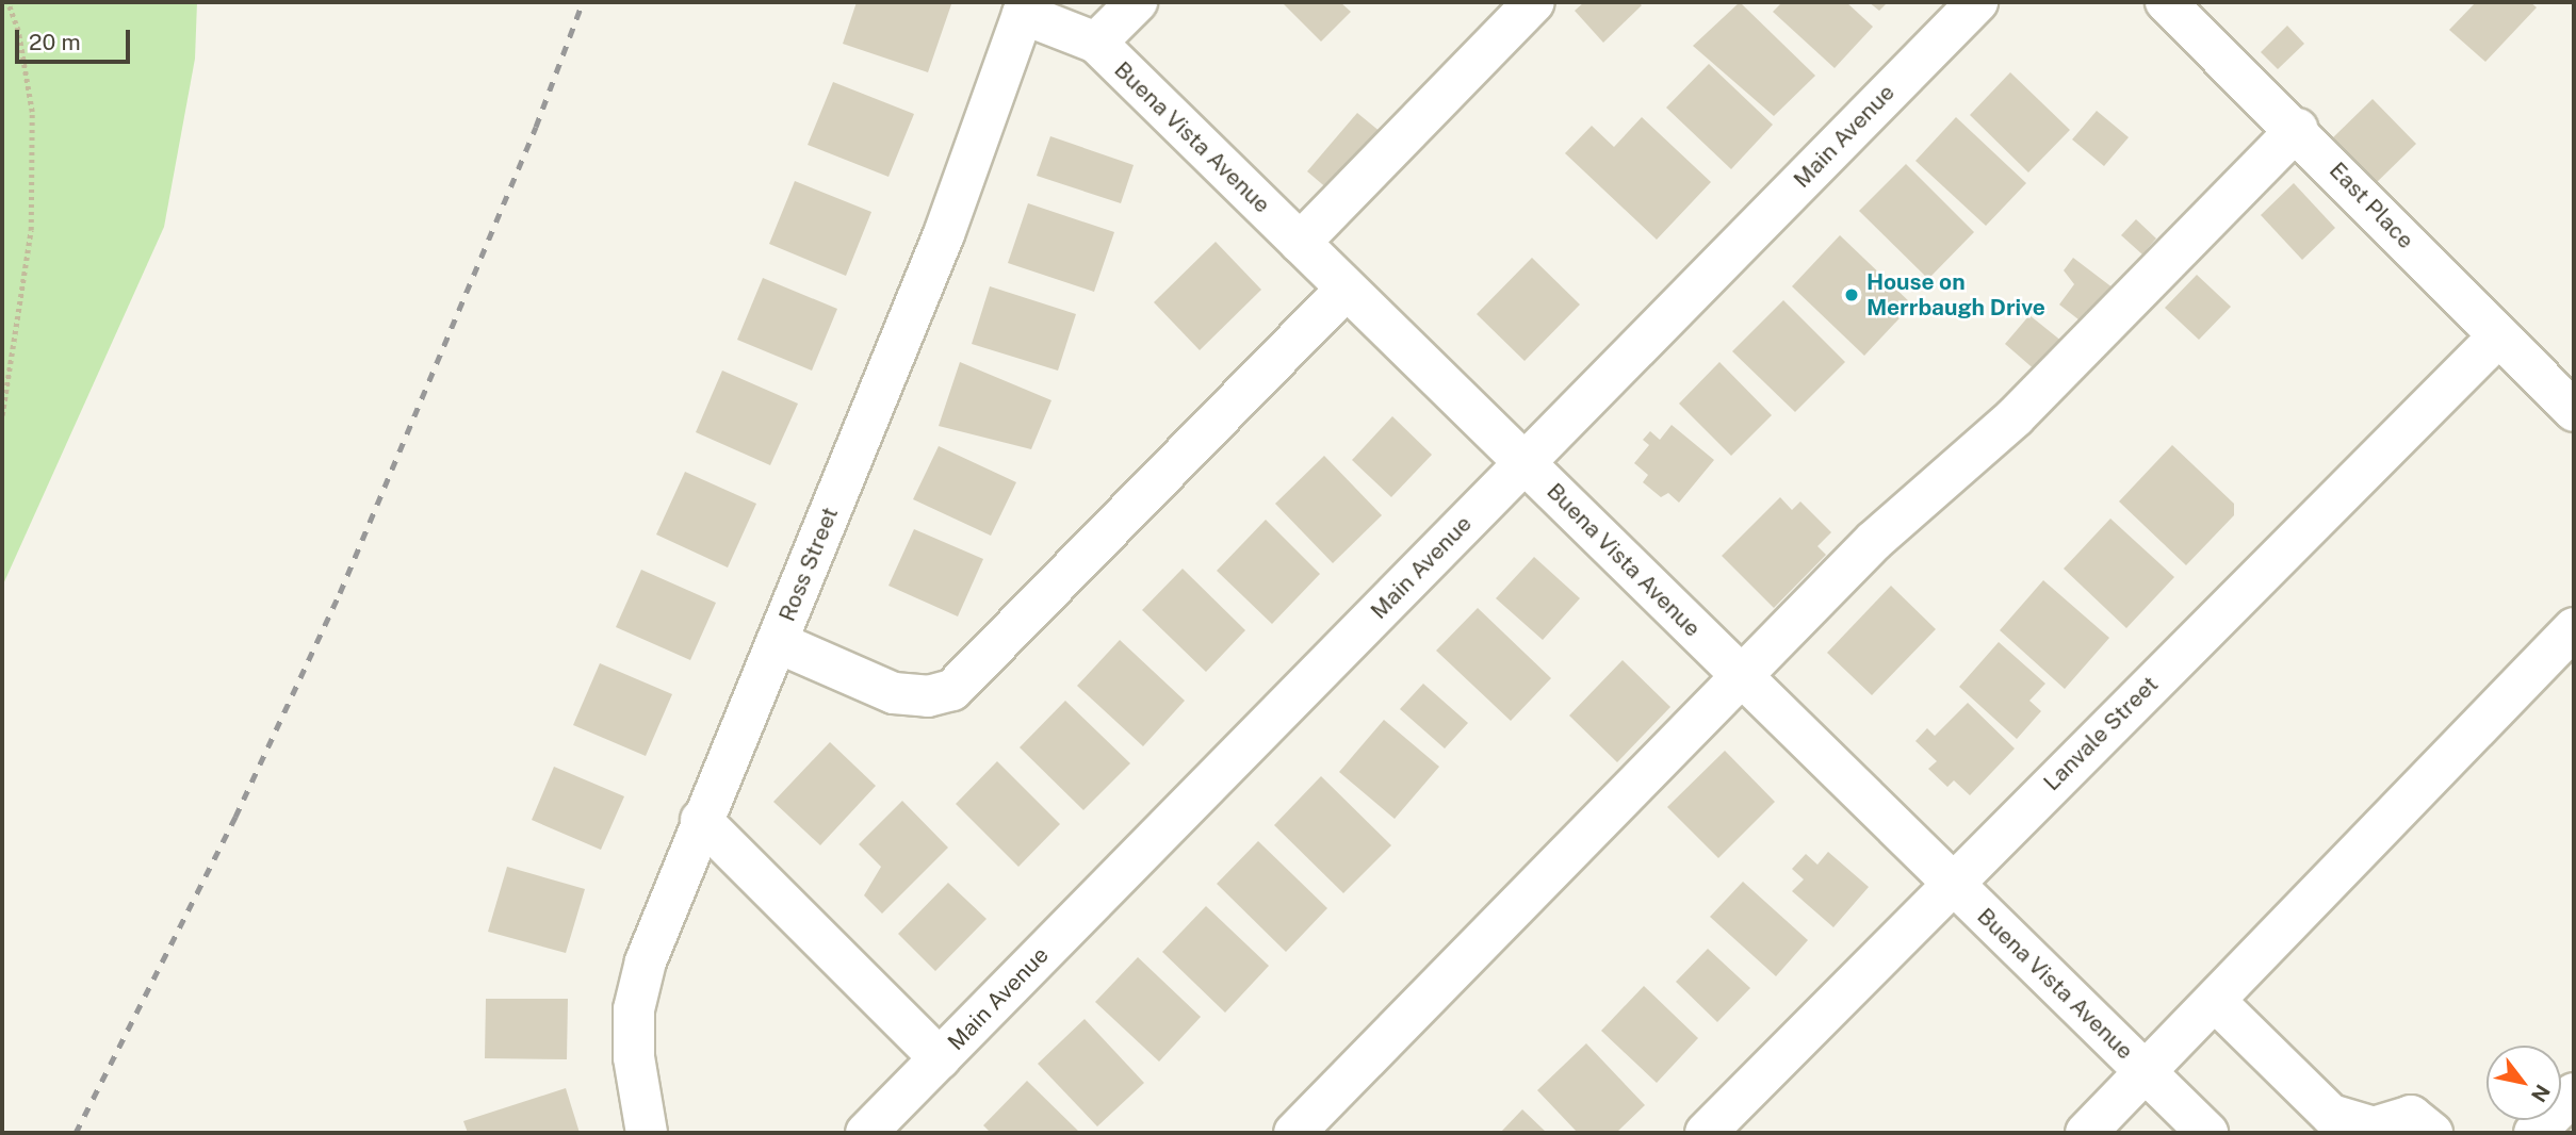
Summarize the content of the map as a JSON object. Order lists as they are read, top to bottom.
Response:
{
  "streets": {
    "street": [
      "Main Avenue",
      "Buena Vista Avenue",
      "East Place",
      "Ross Street",
      "Lanvale Street"
    ]
  },
  "crossings": [
    ["Main Avenue", "Buena Vista Avenue"],
    ["Buena Vista Avenue", "Ross Street"],
    ["Buena Vista Avenue", "Lanvale Street"],
    ["East Place", "Lanvale Street"]
  ],
  "places": ["House on Merrbaugh Drive"],
  "scale_bar": "20 m",
  "north": "bottom right"
}
